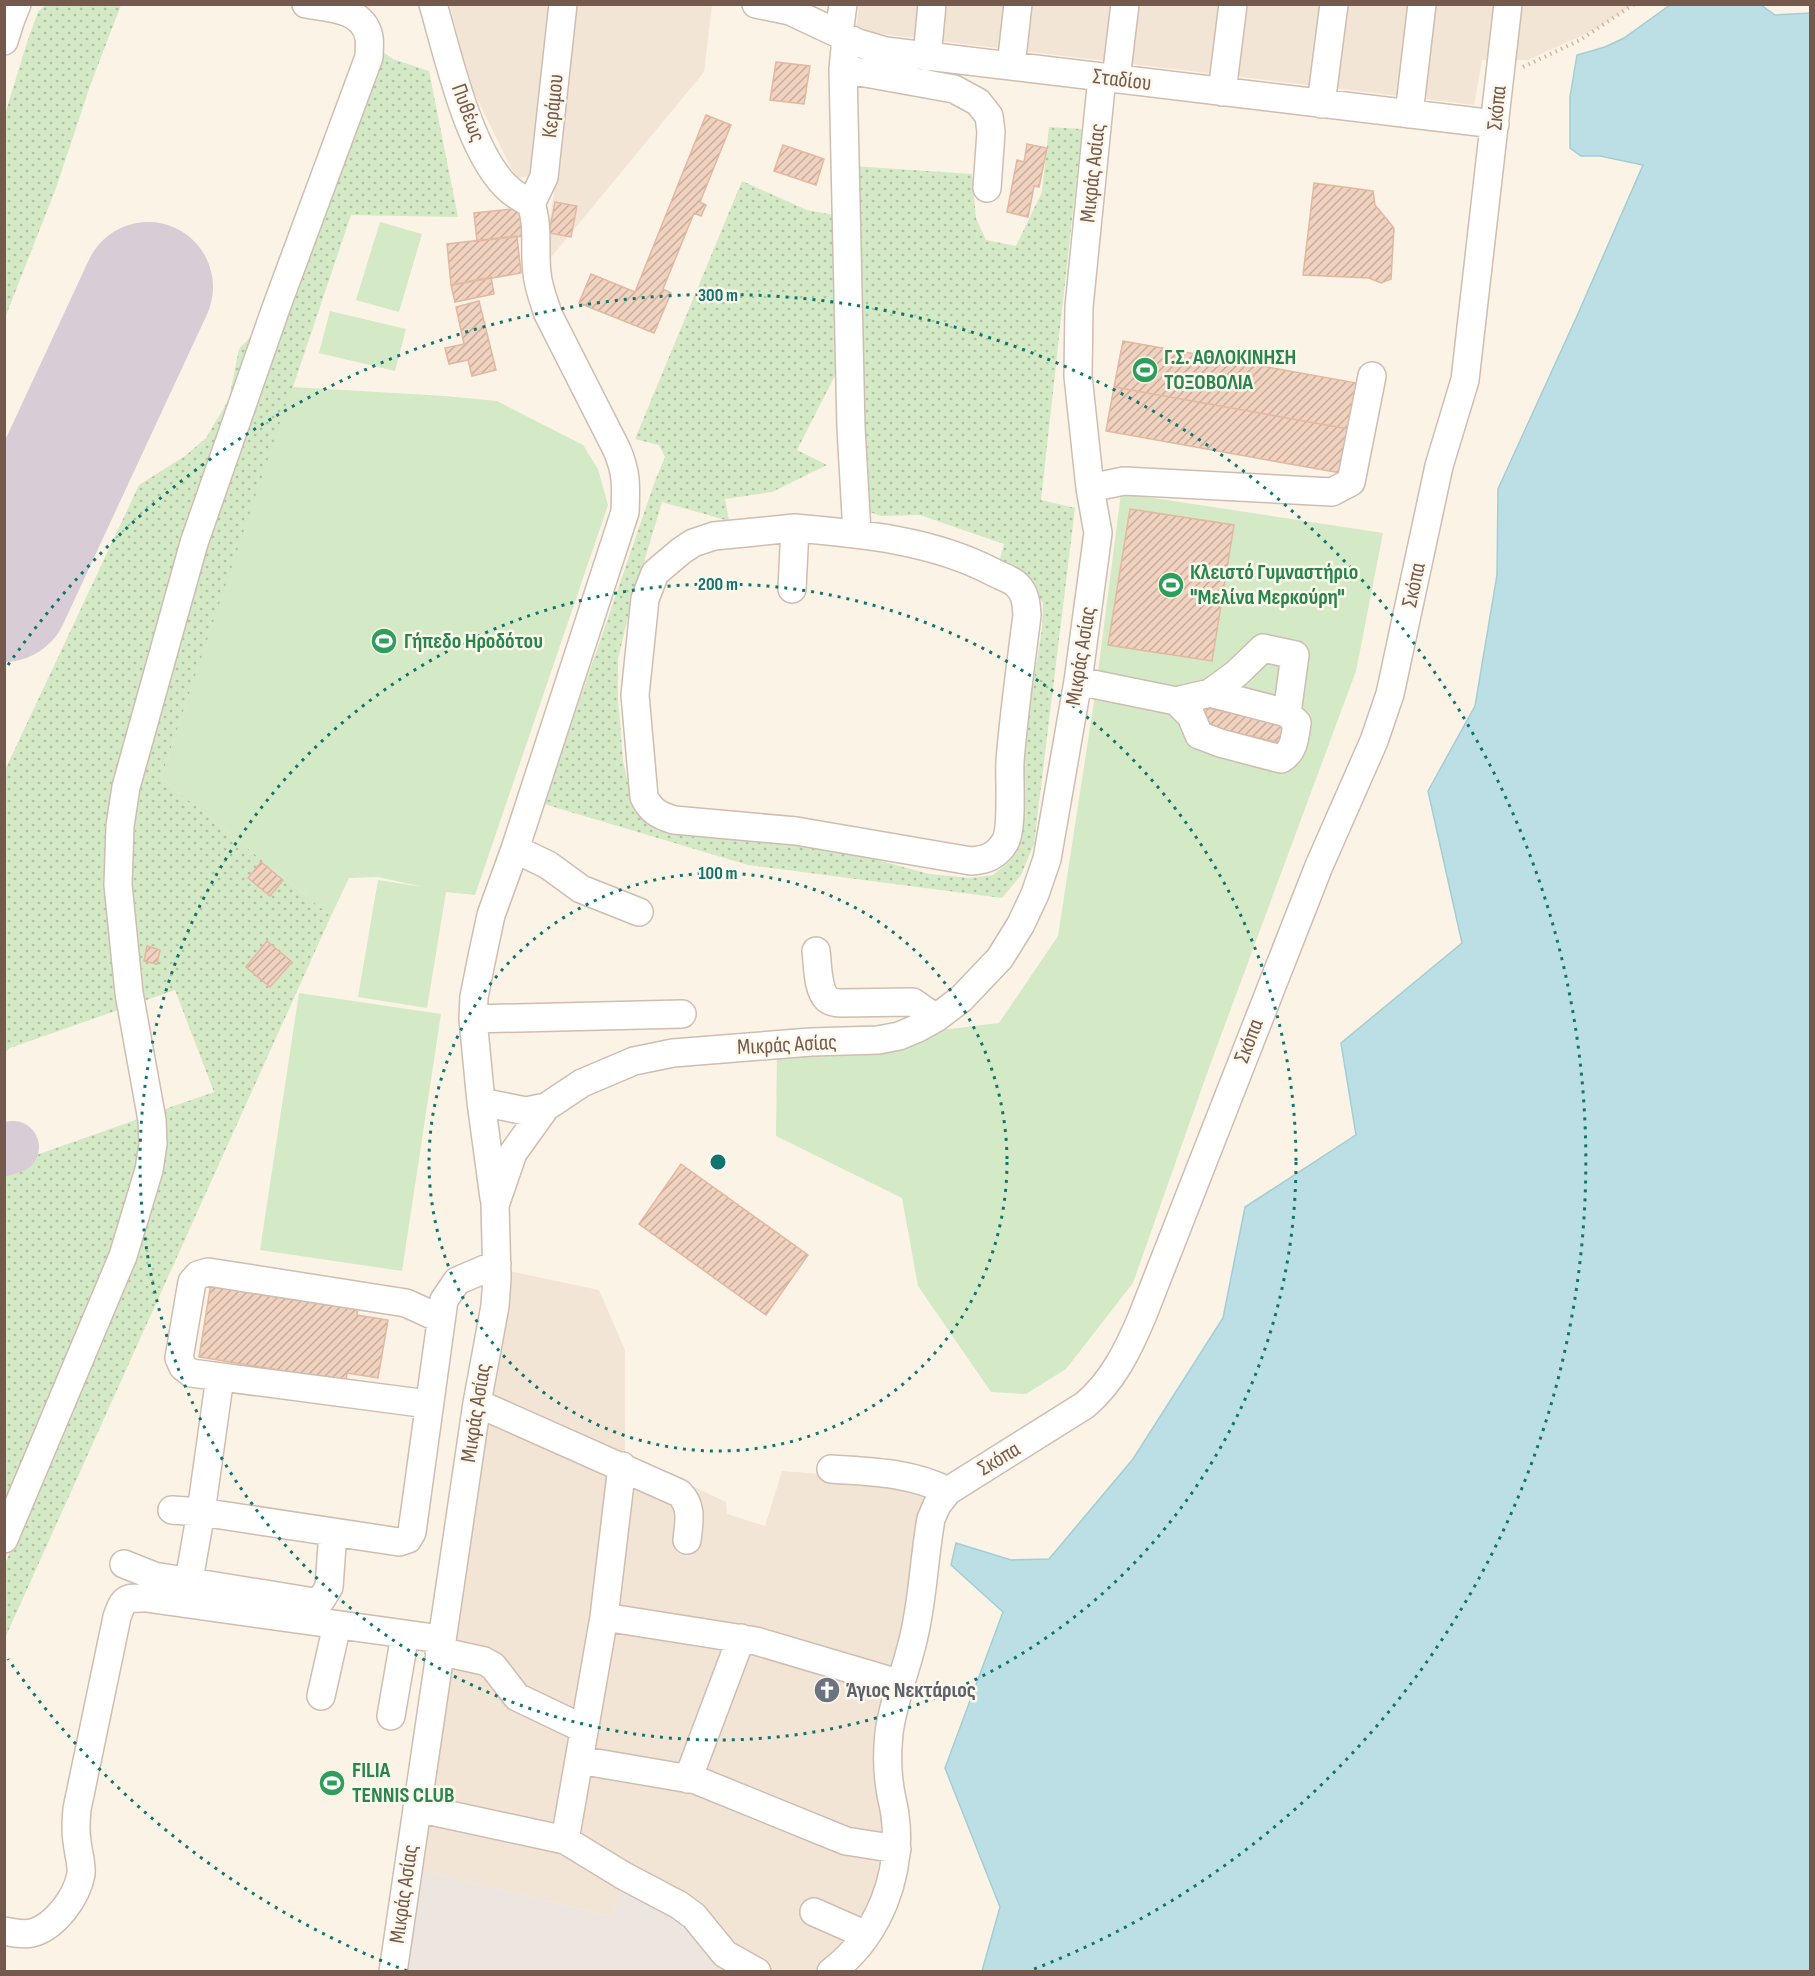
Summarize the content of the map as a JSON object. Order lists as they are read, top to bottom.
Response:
{
  "streets": {
    "street": [
      "Σταδίου",
      "Κεράμου",
      "Σκόπα",
      "Πυθέως",
      "Μικράς Ασίας"
    ]
  },
  "crossings": [
    ["Σταδίου", "Σκόπα"],
    ["Σταδίου", "Μικράς Ασίας"],
    ["Κεράμου", "Πυθέως"]
  ],
  "places": {
    "sports": [
      "Γ.Σ. ΑΘΛΟΚΙΝΗΣΗ ΤΟΞΟΒΟΛΙΑ",
      "Κλειστό Γυμναστήριο \"Μελίνα Μερκούρη\"",
      "Γήπεδο Ηροδότου",
      "FILIA TENNIS CLUB"
    ],
    "church": ["Άγιος Νεκτάριος"]
  },
  "rings": ["300 m", "200 m", "100 m"]
}
